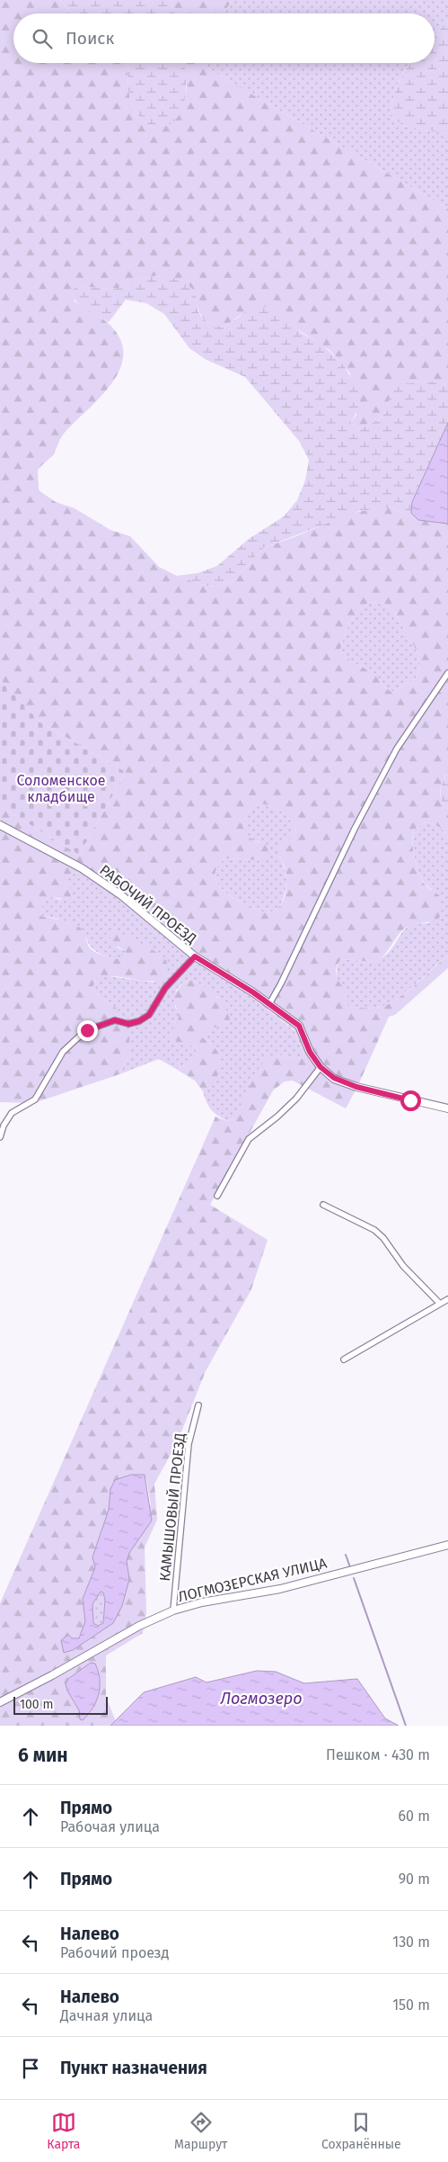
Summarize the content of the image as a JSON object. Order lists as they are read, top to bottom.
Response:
{
  "streets": {
    "street": ["РАБОЧИЙ ПРОЕЗД", "КАМЫШОВЫЙ ПРОЕЗД", "ЛОГМОЗЕРСКАЯ УЛИЦА"]
  },
  "crossings": [
    ["КАМЫШОВЫЙ ПРОЕЗД", "ЛОГМОЗЕРСКАЯ УЛИЦА"]
  ],
  "water": ["Логмозеро"],
  "parks": ["Соломенское кладбище"],
  "scale_bar": "100 m",
  "page": {
    "search": "Поиск",
    "scale": "100 m",
    "heading": ["6 мин", "Пешком · 430 m"],
    "list": [
      ["Прямо", "Рабочая улица", "60 m"],
      ["Прямо", "90 m"],
      ["Налево", "Рабочий проезд", "130 m"],
      ["Налево", "Дачная улица", "150 m"],
      "Пункт назначения"
    ],
    "nav": ["Карта", "Маршрут", "Сохранённые"]
  }
}
